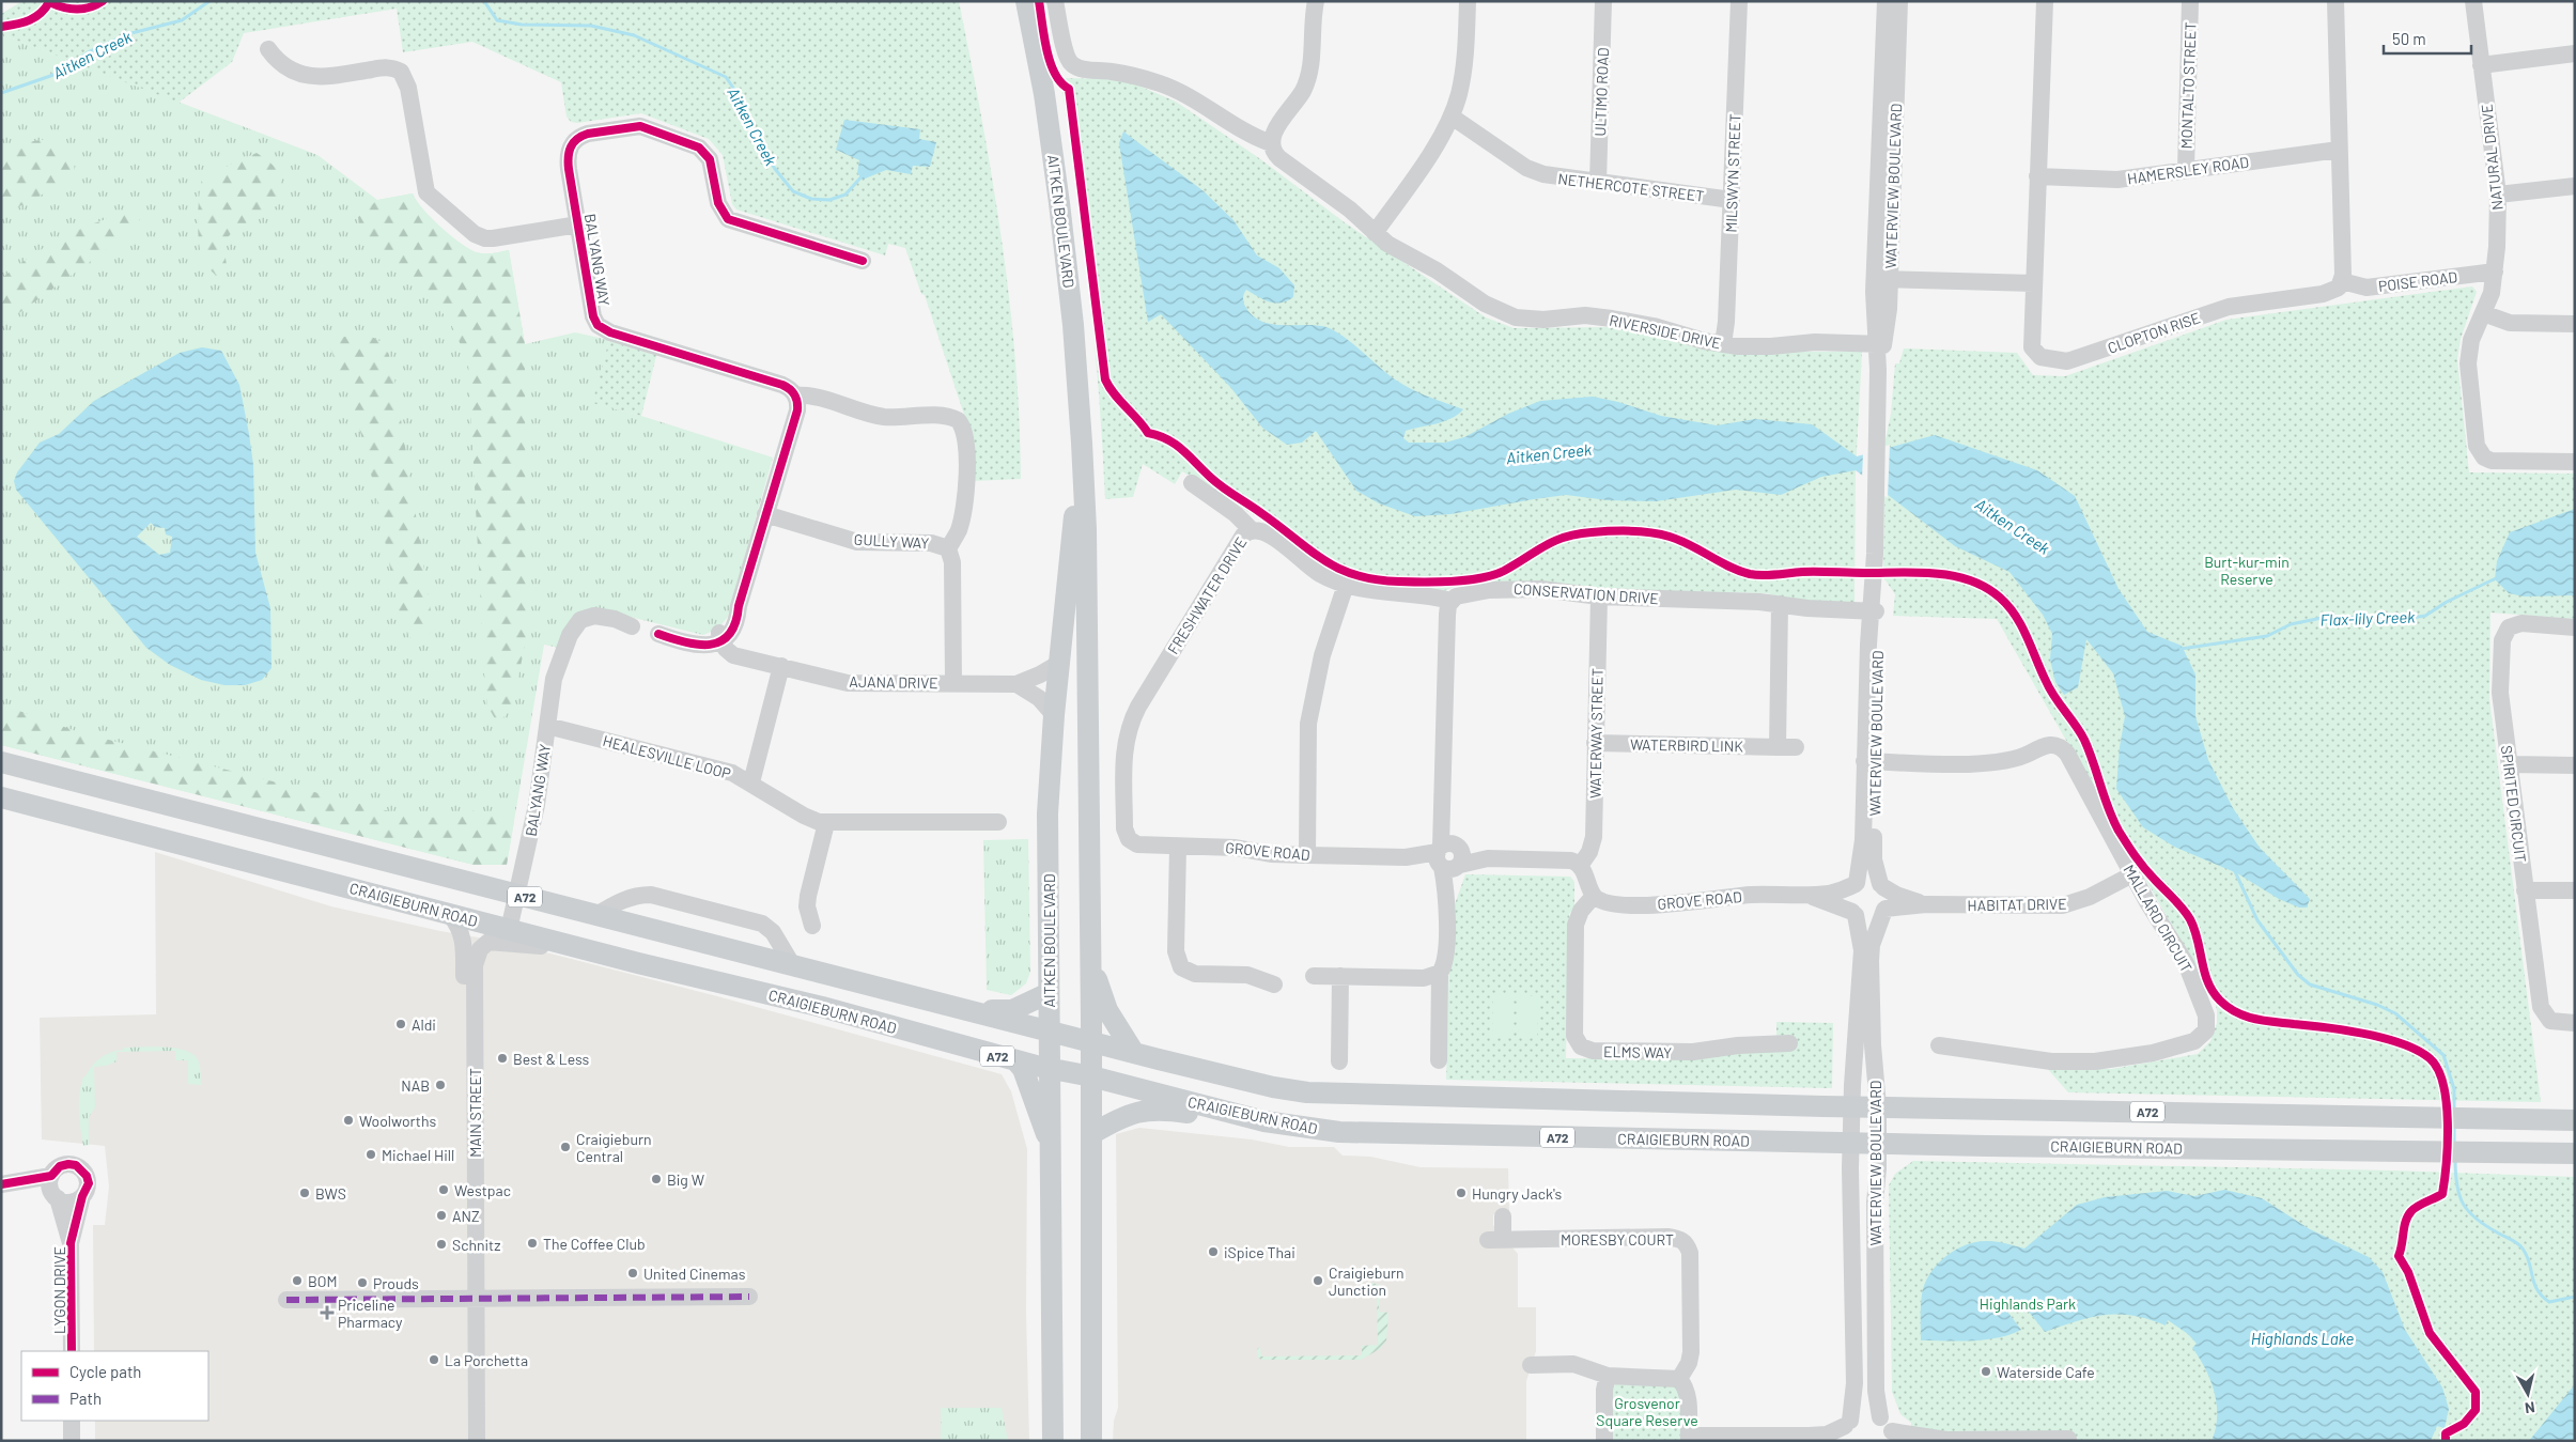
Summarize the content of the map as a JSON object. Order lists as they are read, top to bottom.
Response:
{
  "streets": {
    "main road": ["AITKEN BOULEVARD", "A72", "CRAIGIEBURN ROAD"],
    "street": [
      "MONTALTO STREET",
      "ULTIMO ROAD",
      "NATURAL DRIVE",
      "HAMERSLEY ROAD",
      "MILSWYN STREET",
      "WATERVIEW BOULEVARD",
      "NETHERCOTE STREET",
      "BALYANG WAY",
      "POISE ROAD",
      "RIVERSIDE DRIVE",
      "CLOPTON RISE",
      "GULLY WAY",
      "CONSERVATION DRIVE",
      "FRESHWATER DRIVE",
      "AJANA DRIVE",
      "WATERWAY STREET",
      "WATERBIRD LINK",
      "HEALESVILLE LOOP",
      "SPIRITED CIRCUIT",
      "GROVE ROAD",
      "HABITAT DRIVE",
      "MALLARD CIRCUIT",
      "ELMS WAY",
      "MAIN STREET",
      "MORESBY COURT",
      "LYGON DRIVE"
    ]
  },
  "crossings": [
    ["MONTALTO STREET", "HAMERSLEY ROAD"],
    ["ULTIMO ROAD", "NETHERCOTE STREET"],
    ["NATURAL DRIVE", "POISE ROAD"],
    ["HAMERSLEY ROAD", "CLOPTON RISE"],
    ["MILSWYN STREET", "NETHERCOTE STREET"],
    ["MILSWYN STREET", "RIVERSIDE DRIVE"],
    ["WATERVIEW BOULEVARD", "RIVERSIDE DRIVE"],
    ["WATERVIEW BOULEVARD", "CONSERVATION DRIVE"],
    ["WATERVIEW BOULEVARD", "GROVE ROAD"],
    ["WATERVIEW BOULEVARD", "A72"],
    ["WATERVIEW BOULEVARD", "CRAIGIEBURN ROAD"],
    ["WATERVIEW BOULEVARD", "HABITAT DRIVE"],
    ["WATERVIEW BOULEVARD", "MALLARD CIRCUIT"],
    ["AITKEN BOULEVARD", "AJANA DRIVE"],
    ["AITKEN BOULEVARD", "A72"],
    ["AITKEN BOULEVARD", "CRAIGIEBURN ROAD"],
    ["BALYANG WAY", "AJANA DRIVE"],
    ["BALYANG WAY", "HEALESVILLE LOOP"],
    ["BALYANG WAY", "A72"],
    ["BALYANG WAY", "CRAIGIEBURN ROAD"],
    ["POISE ROAD", "CLOPTON RISE"],
    ["GULLY WAY", "AJANA DRIVE"],
    ["CONSERVATION DRIVE", "FRESHWATER DRIVE"],
    ["CONSERVATION DRIVE", "WATERWAY STREET"],
    ["FRESHWATER DRIVE", "GROVE ROAD"],
    ["WATERWAY STREET", "WATERBIRD LINK"],
    ["WATERWAY STREET", "GROVE ROAD"],
    ["GROVE ROAD", "HABITAT DRIVE"],
    ["GROVE ROAD", "ELMS WAY"],
    ["CRAIGIEBURN ROAD", "MAIN STREET"],
    ["HABITAT DRIVE", "MALLARD CIRCUIT"]
  ],
  "water": ["Aitken Creek", "Flax-lily Creek", "Highlands Lake"],
  "parks": ["Burt-kur-min Reserve", "Highlands Park", "Grosvenor Square Reserve"],
  "places": {
    "other": [
      "Aldi",
      "Best & Less",
      "NAB",
      "Woolworths",
      "Craigieburn Central",
      "Michael Hill",
      "Big W",
      "Westpac",
      "BWS",
      "Hungry Jack's",
      "ANZ",
      "The Coffee Club",
      "Schnitz",
      "iSpice Thai",
      "United Cinemas",
      "BOM",
      "Craigieburn Junction",
      "Prouds",
      "La Porchetta",
      "Waterside Cafe"
    ],
    "health": ["Priceline Pharmacy"]
  },
  "legend": ["Cycle path", "Path"],
  "scale_bar": "50 m",
  "north": "bottom"
}
